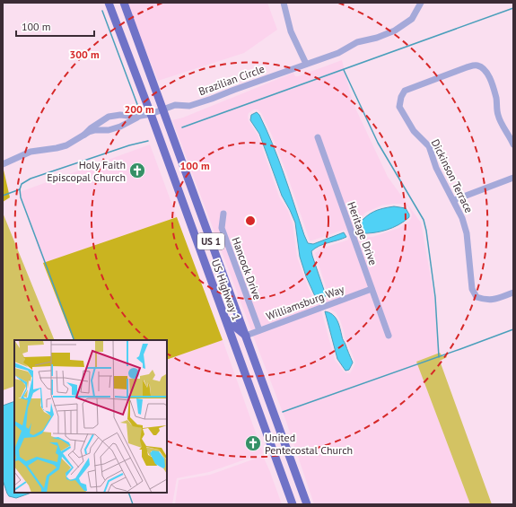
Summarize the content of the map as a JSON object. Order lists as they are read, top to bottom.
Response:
{
  "streets": {
    "main road": ["US 1", "US Highway 1"],
    "street": [
      "Brazilian Circle",
      "Dickinson Terrace",
      "Heritage Drive",
      "Hancock Drive",
      "Williamsburg Way"
    ]
  },
  "crossings": [
    ["Brazilian Circle", "US Highway 1"],
    ["Heritage Drive", "Williamsburg Way"],
    ["Hancock Drive", "Williamsburg Way"],
    ["US Highway 1", "Williamsburg Way"]
  ],
  "places": {
    "church": ["Holy Faith Episcopal Church", "United Pentecostal Church"]
  },
  "scale_bar": "100 m",
  "rings": ["300 m", "200 m", "100 m"]
}
